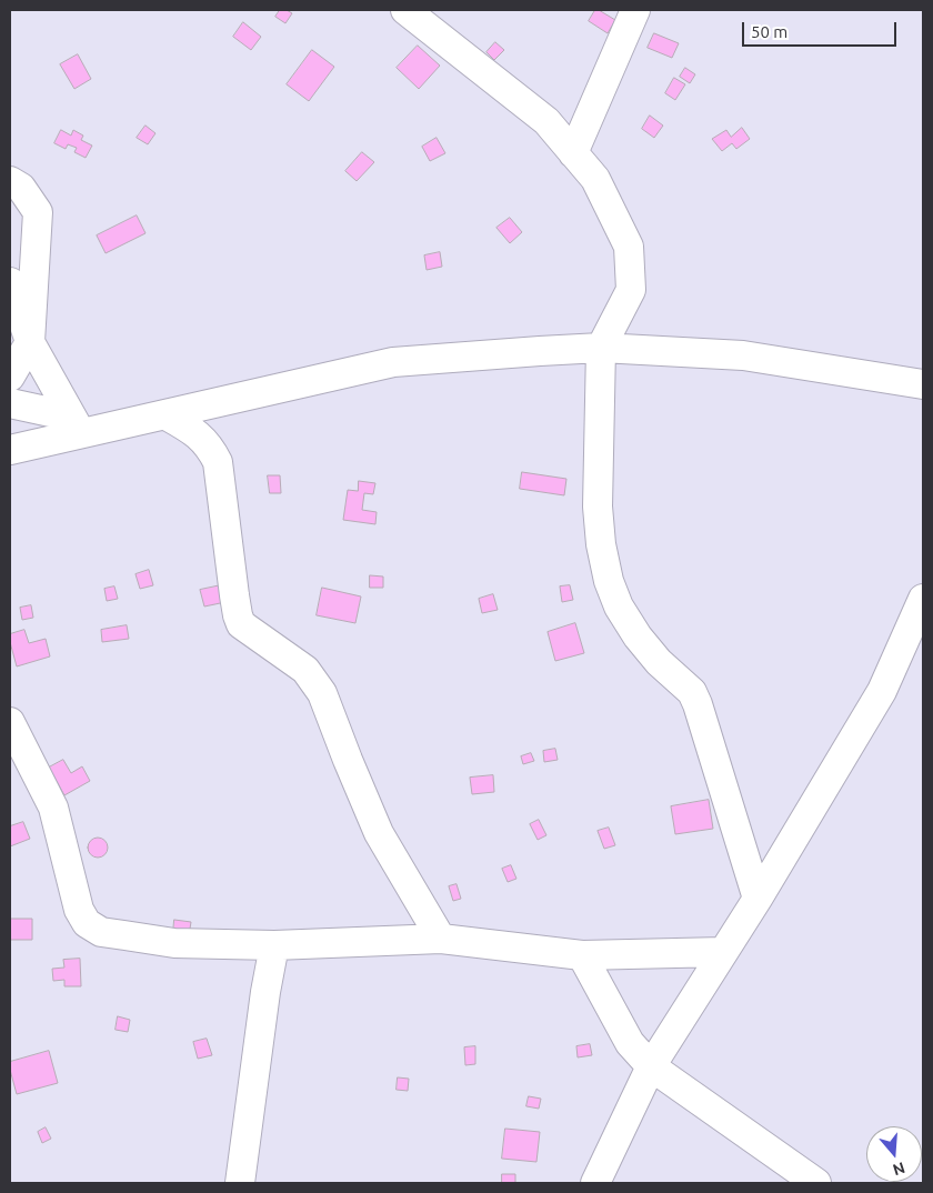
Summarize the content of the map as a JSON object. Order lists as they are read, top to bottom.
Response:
{
  "scale_bar": "50 m",
  "north": "bottom"
}
